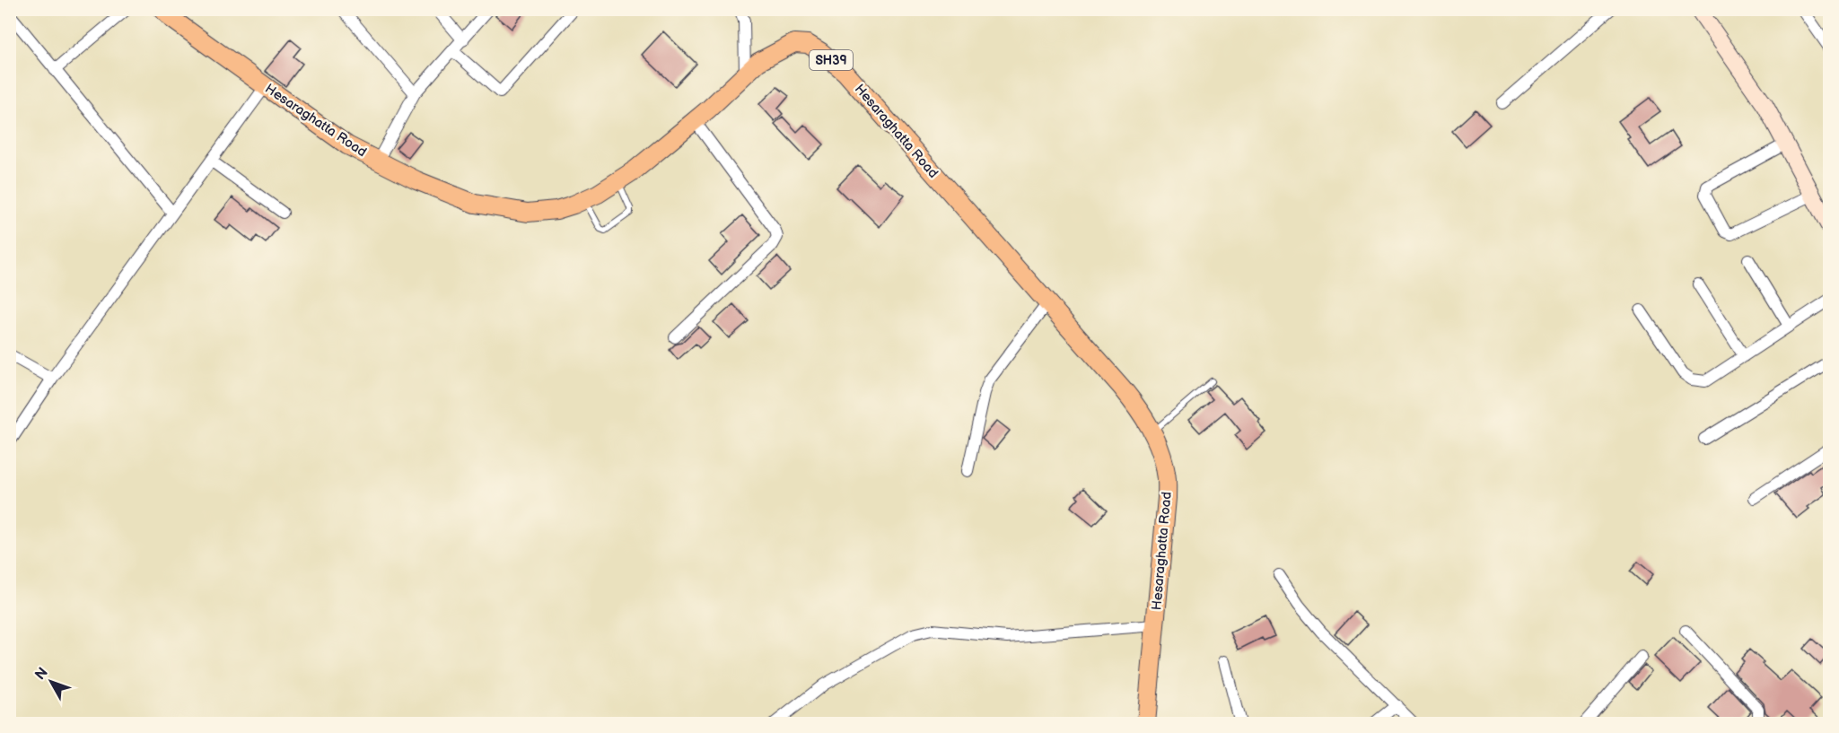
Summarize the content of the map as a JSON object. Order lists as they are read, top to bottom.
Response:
{
  "streets": {
    "main road": ["SH39", "Hesaraghatta Road"]
  },
  "north": "top left"
}
